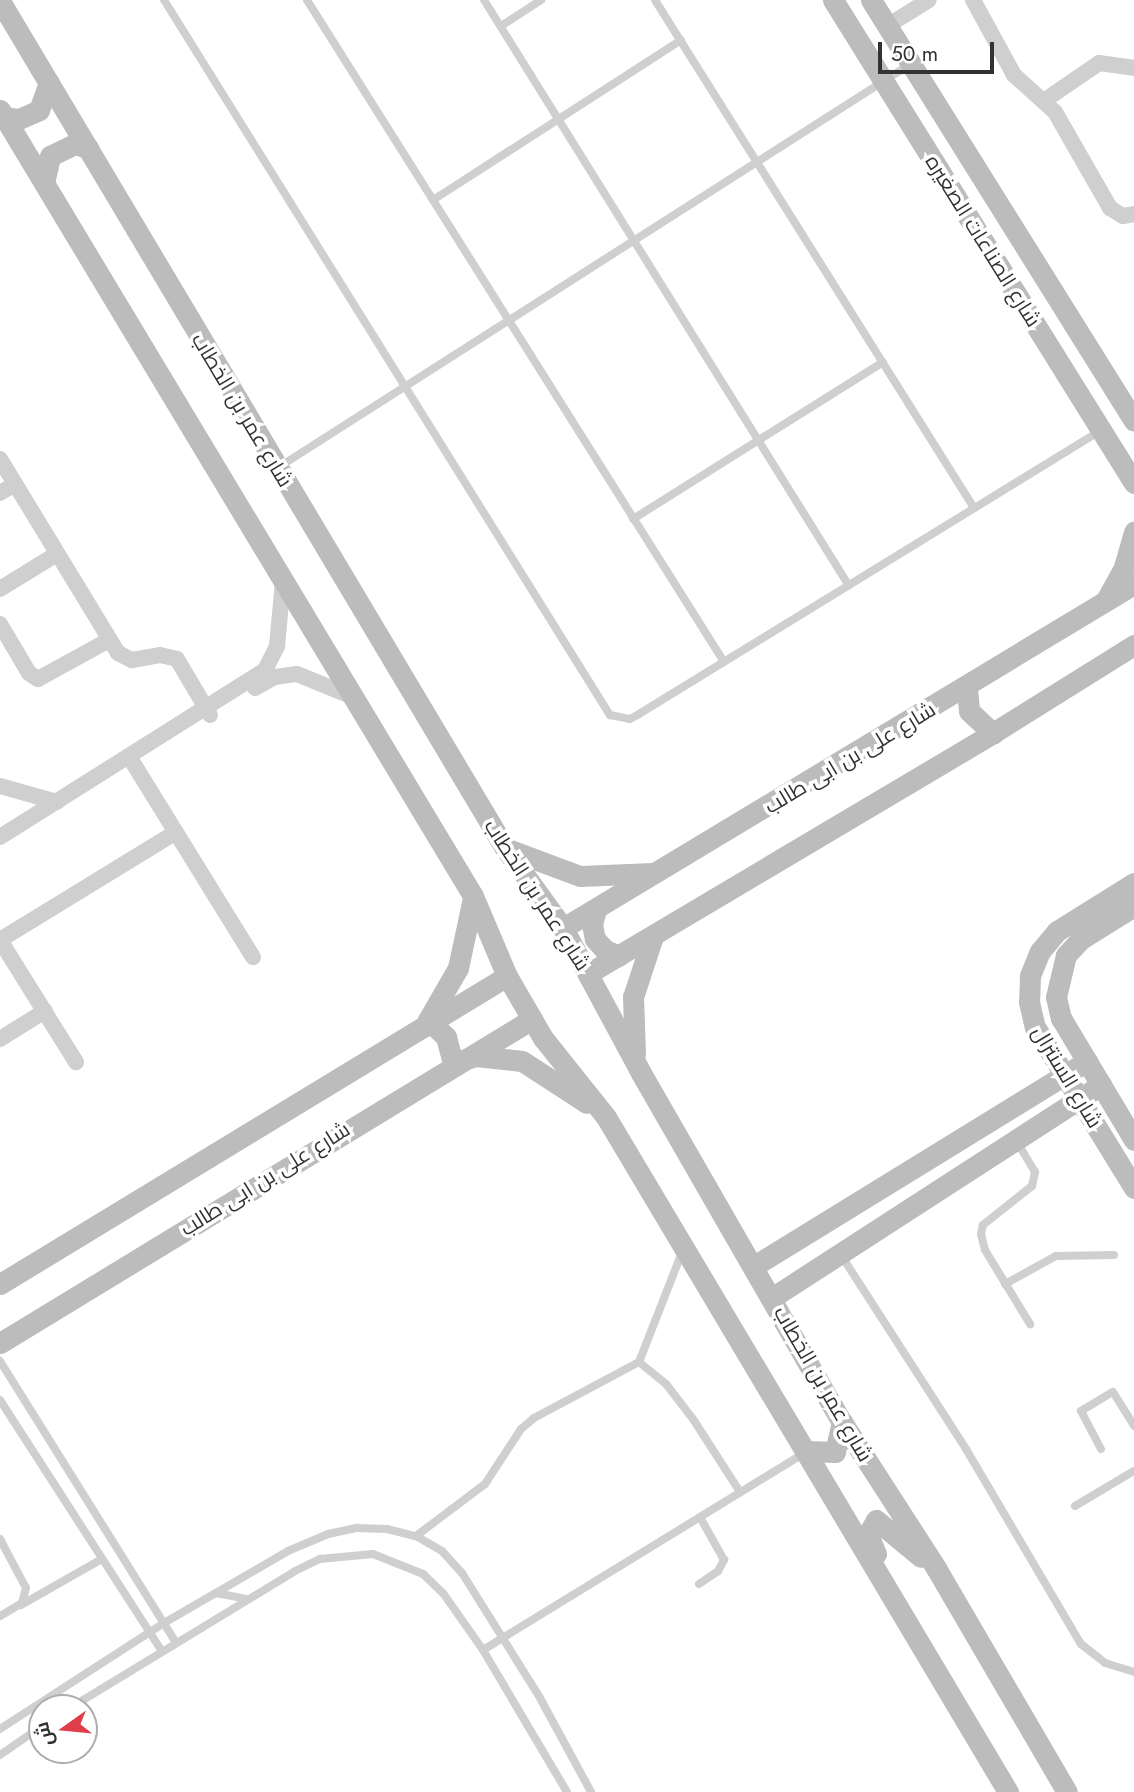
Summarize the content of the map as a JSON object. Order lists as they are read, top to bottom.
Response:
{
  "streets": {
    "street": [
      "شارع الصناعات الصغيره",
      "شارع عمر بن الخطاب",
      "شارع على بن ابى طالب",
      "شارع السنترال"
    ]
  },
  "crossings": [
    ["شارع عمر بن الخطاب", "شارع على بن ابى طالب"]
  ],
  "scale_bar": "50 m",
  "north": "left"
}
